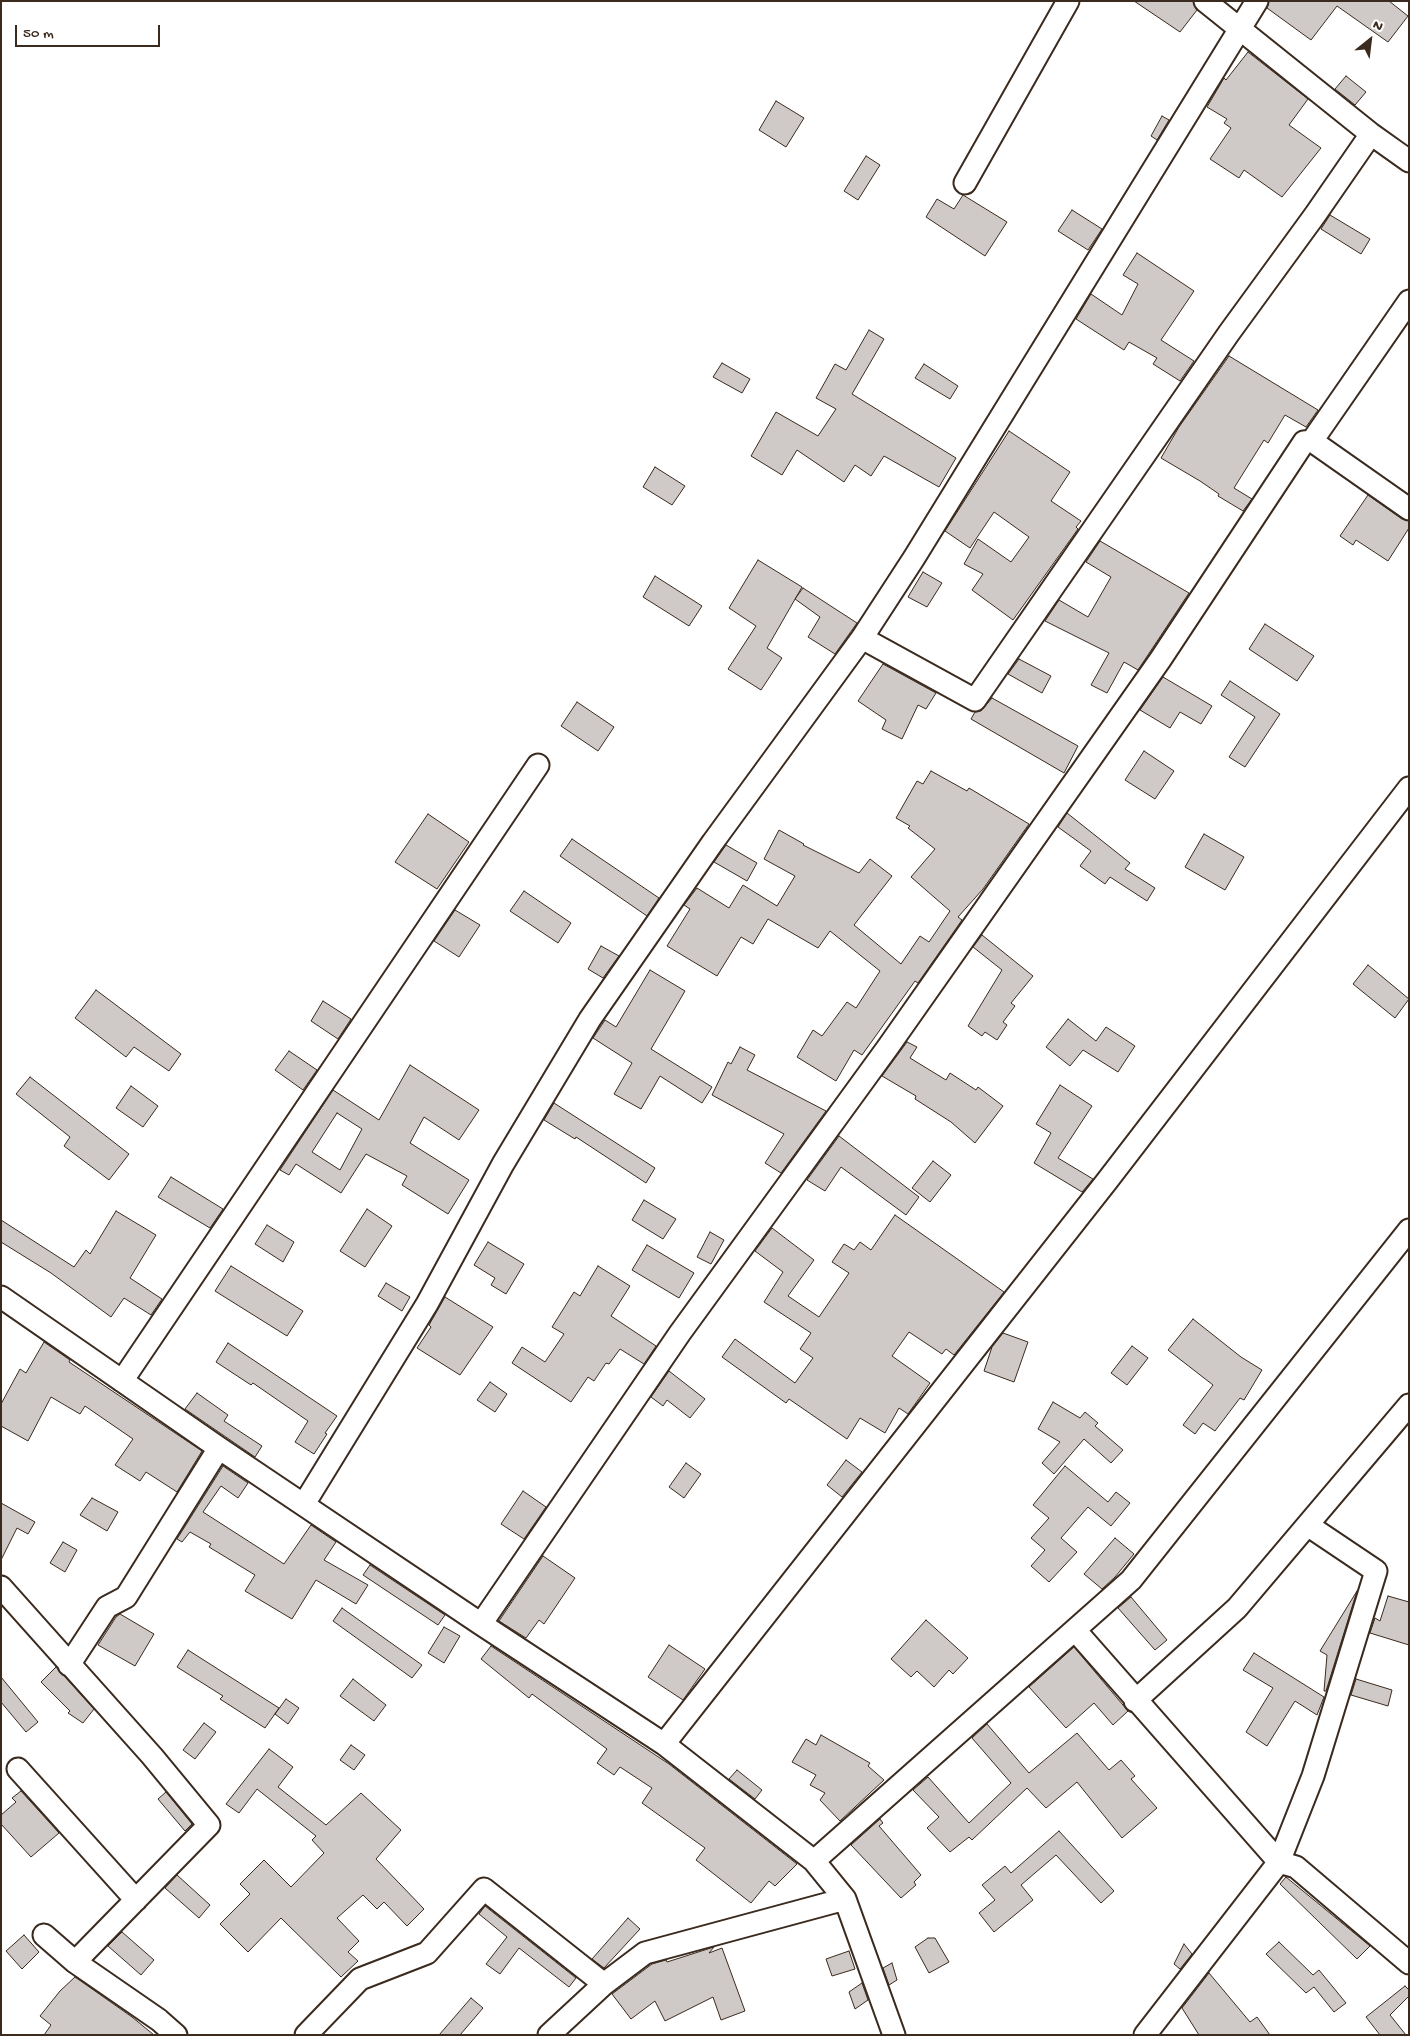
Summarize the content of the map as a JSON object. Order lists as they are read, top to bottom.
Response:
{
  "scale_bar": "50 m",
  "north": "top right"
}
